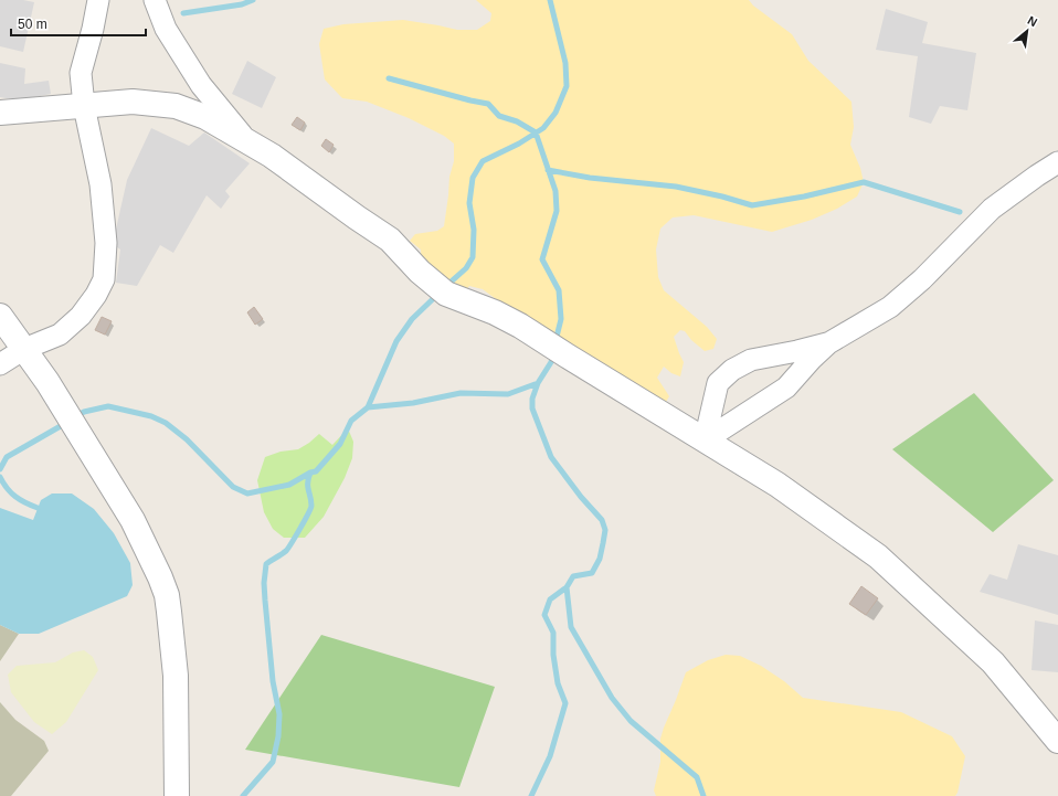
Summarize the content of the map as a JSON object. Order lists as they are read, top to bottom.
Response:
{
  "scale_bar": "50 m",
  "north": "top right"
}
